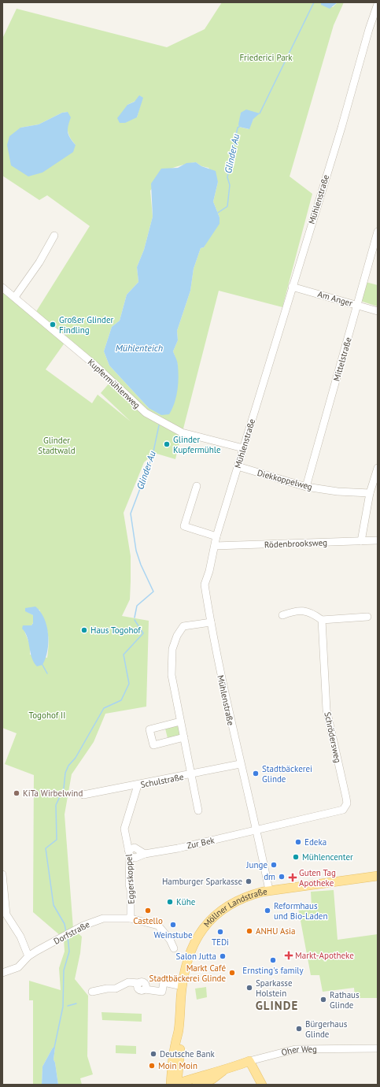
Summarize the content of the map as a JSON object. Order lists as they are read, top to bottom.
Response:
{
  "streets": {
    "main road": ["Möllner Landstraße", "Oher Weg"],
    "street": [
      "Mühlenstraße",
      "Am Anger",
      "Mittelstraße",
      "Kupfermühlenweg",
      "Diekkoppelweg",
      "Rödenbrooksweg",
      "Schrödersweg",
      "Schulstraße",
      "Zur Bek",
      "Eggerskoppel",
      "Dorfstraße"
    ]
  },
  "crossings": [
    ["Mühlenstraße", "Am Anger"],
    ["Mühlenstraße", "Kupfermühlenweg"],
    ["Mühlenstraße", "Diekkoppelweg"],
    ["Mühlenstraße", "Rödenbrooksweg"],
    ["Mühlenstraße", "Schrödersweg"],
    ["Mühlenstraße", "Schulstraße"],
    ["Mühlenstraße", "Zur Bek"],
    ["Mühlenstraße", "Möllner Landstraße"],
    ["Am Anger", "Mittelstraße"],
    ["Mittelstraße", "Diekkoppelweg"],
    ["Schrödersweg", "Zur Bek"],
    ["Schulstraße", "Eggerskoppel"],
    ["Zur Bek", "Eggerskoppel"],
    ["Eggerskoppel", "Dorfstraße"],
    ["Möllner Landstraße", "Oher Weg"]
  ],
  "districts": ["GLINDE"],
  "water": ["Glinder Au", "Mühlenteich"],
  "parks": ["Friederici Park", "Glinder Stadtwald", "Togohof II"],
  "places": {
    "other": [
      "Großer Glinder Findling",
      "Glinder Kupfermühle",
      "Haus Togohof",
      "Stadtbäckerei Glinde",
      "KiTa Wirbelwind",
      "Edeka",
      "Mühlencenter",
      "Junge",
      "dm",
      "Hamburger Sparkasse",
      "Kühe",
      "Castello",
      "Reformhaus und Bio-Laden",
      "Weinstube",
      "ANHU Asia",
      "TEDi",
      "Salon Jutta",
      "Ernsting's family",
      "Markt Café Stadtbäckerei Glinde",
      "Sparkasse Holstein",
      "Rathaus Glinde",
      "Bürgerhaus Glinde",
      "Deutsche Bank",
      "Moin Moin"
    ],
    "health": ["Guten Tag Apotheke", "Markt-Apotheke"]
  }
}
